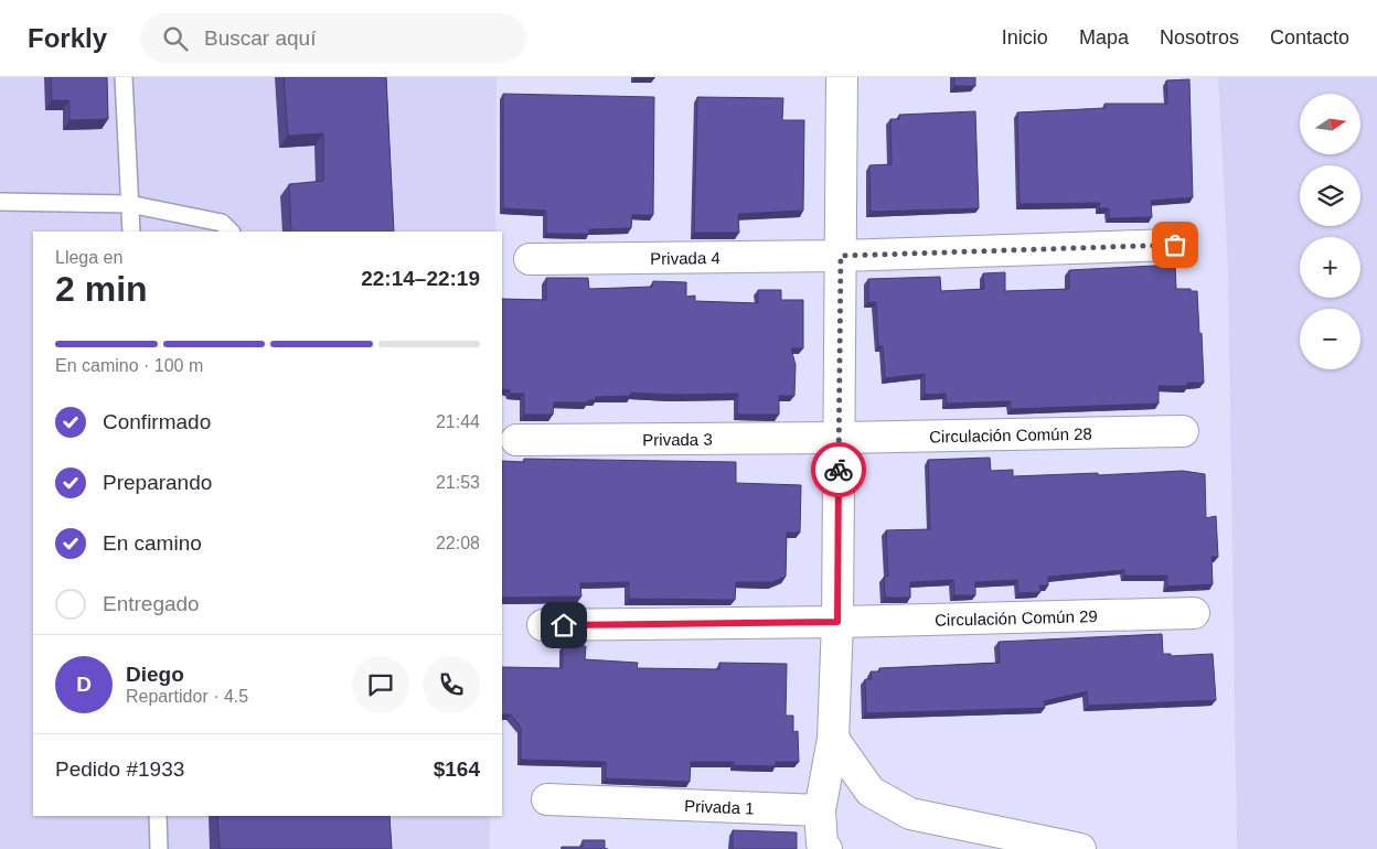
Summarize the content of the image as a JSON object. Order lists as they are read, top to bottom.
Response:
{
  "streets": {
    "street": [
      "Privada 4",
      "Circulación Común 28",
      "Privada 3",
      "Circulación Común 29",
      "Privada 1"
    ]
  },
  "crossings": [
    ["Circulación Común 28", "Privada 3"]
  ],
  "north": "right",
  "page": {
    "header": "Forkly",
    "search": "Buscar aquí",
    "nav": [
      "Inicio",
      "Mapa",
      "Nosotros",
      "Contacto"
    ],
    "map_buttons": ["+", "−"],
    "heading": ["2 min", "Llega en", "22:14–22:19"],
    "panel": [
      "Diego",
      "Repartidor · 4.5",
      "Pedido #1933",
      "$164"
    ],
    "bar": "En camino · 100 m",
    "list": [
      ["Confirmado", "21:44"],
      ["Preparando", "21:53"],
      ["En camino", "22:08"],
      "Entregado"
    ],
    "round": "D"
  }
}
